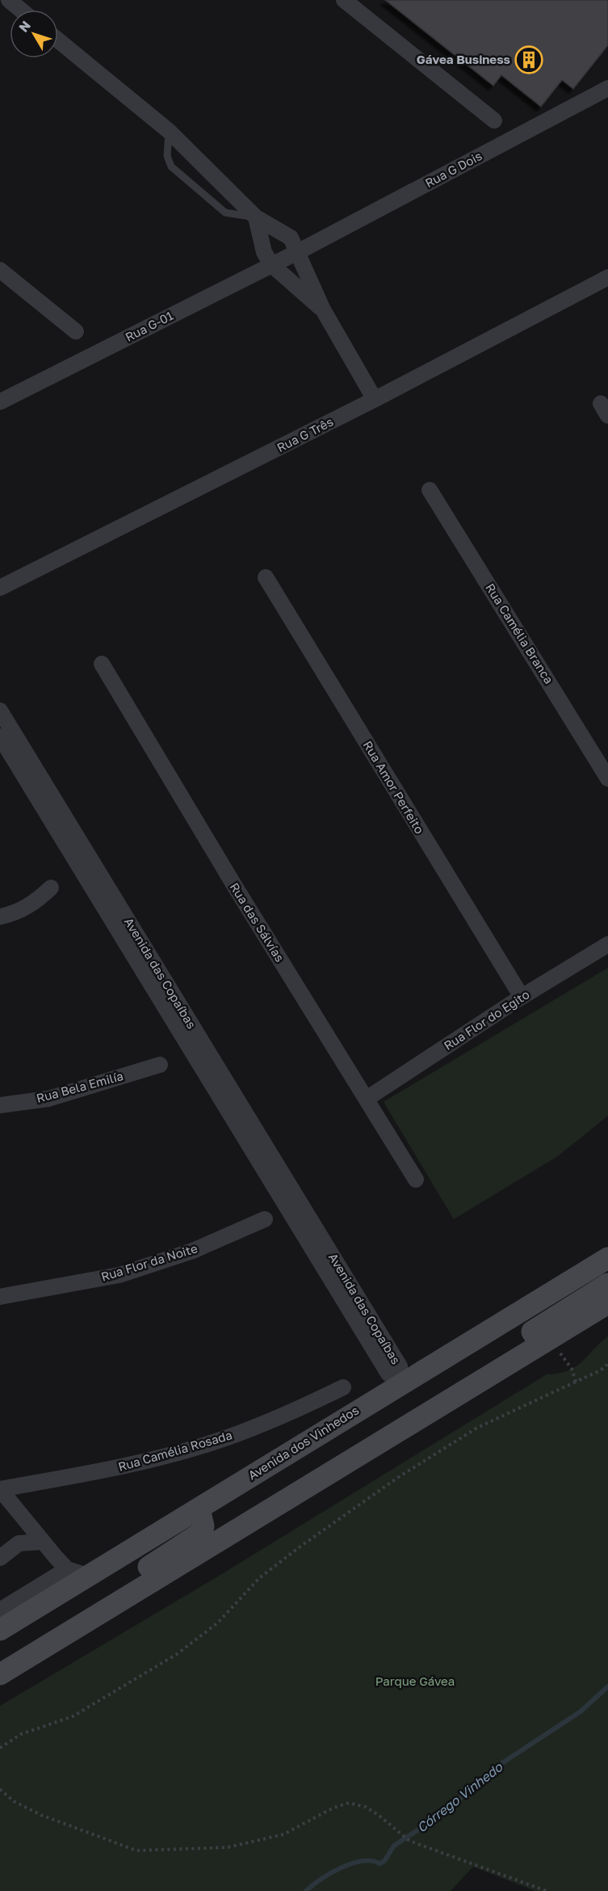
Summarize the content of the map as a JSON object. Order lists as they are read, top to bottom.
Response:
{
  "streets": {
    "main road": ["Avenida dos Vinhedos"],
    "street": [
      "Rua G Dois",
      "Rua G-01",
      "Rua G Três",
      "Rua Camélia Branca",
      "Rua Amor Perfeito",
      "Rua das Sálvías",
      "Avenida das Copaíbas",
      "Rua Flor do Egito",
      "Rua Bela Emilía",
      "Rua Flor da Noite",
      "Rua Camélia Rosada"
    ]
  },
  "crossings": [
    ["Rua G Dois", "Rua G-01"],
    ["Rua Amor Perfeito", "Rua Flor do Egito"],
    ["Rua das Sálvías", "Rua Flor do Egito"],
    ["Avenida das Copaíbas", "Avenida dos Vinhedos"]
  ],
  "water": ["Córrego Vinhedo"],
  "parks": ["Parque Gávea"],
  "places": {
    "building": ["Gávea Business"]
  },
  "north": "top left"
}
